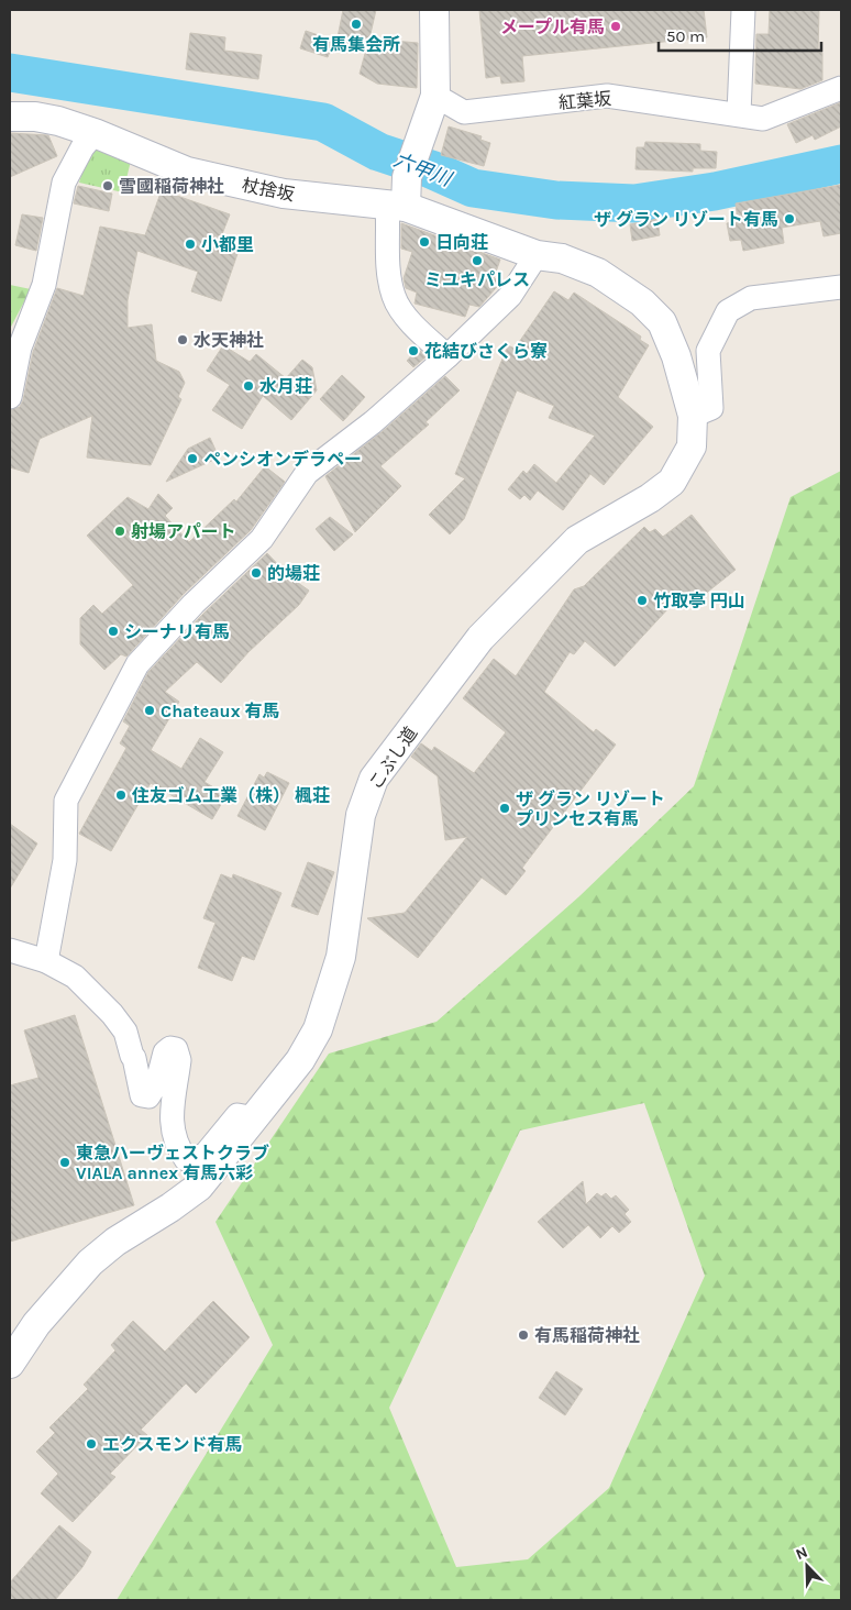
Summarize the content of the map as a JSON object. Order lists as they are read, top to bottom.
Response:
{
  "streets": {
    "street": ["紅葉坂", "杖捨坂", "こぶし道"]
  },
  "crossings": [
    ["杖捨坂", "こぶし道"]
  ],
  "water": ["六甲川"],
  "places": [
    "有馬集会所",
    "メープル有馬",
    "雪國稲荷神社",
    "ザ グラン リゾート有馬",
    "日向荘",
    "小都里",
    "ミユキパレス",
    "水天神社",
    "花結びさくら寮",
    "水月荘",
    "ペンシオンデラペー",
    "射場アパート",
    "的場荘",
    "竹取亭 円山",
    "シーナリ有馬",
    "Chateaux 有馬",
    "住友ゴム工業（株） 楓荘",
    "ザ グラン リゾート プリンセス有馬",
    "東急ハーヴェストクラブ VIALA annex 有馬六彩",
    "有馬稲荷神社",
    "エクスモンド有馬"
  ],
  "scale_bar": "50 m",
  "north": "top left"
}
